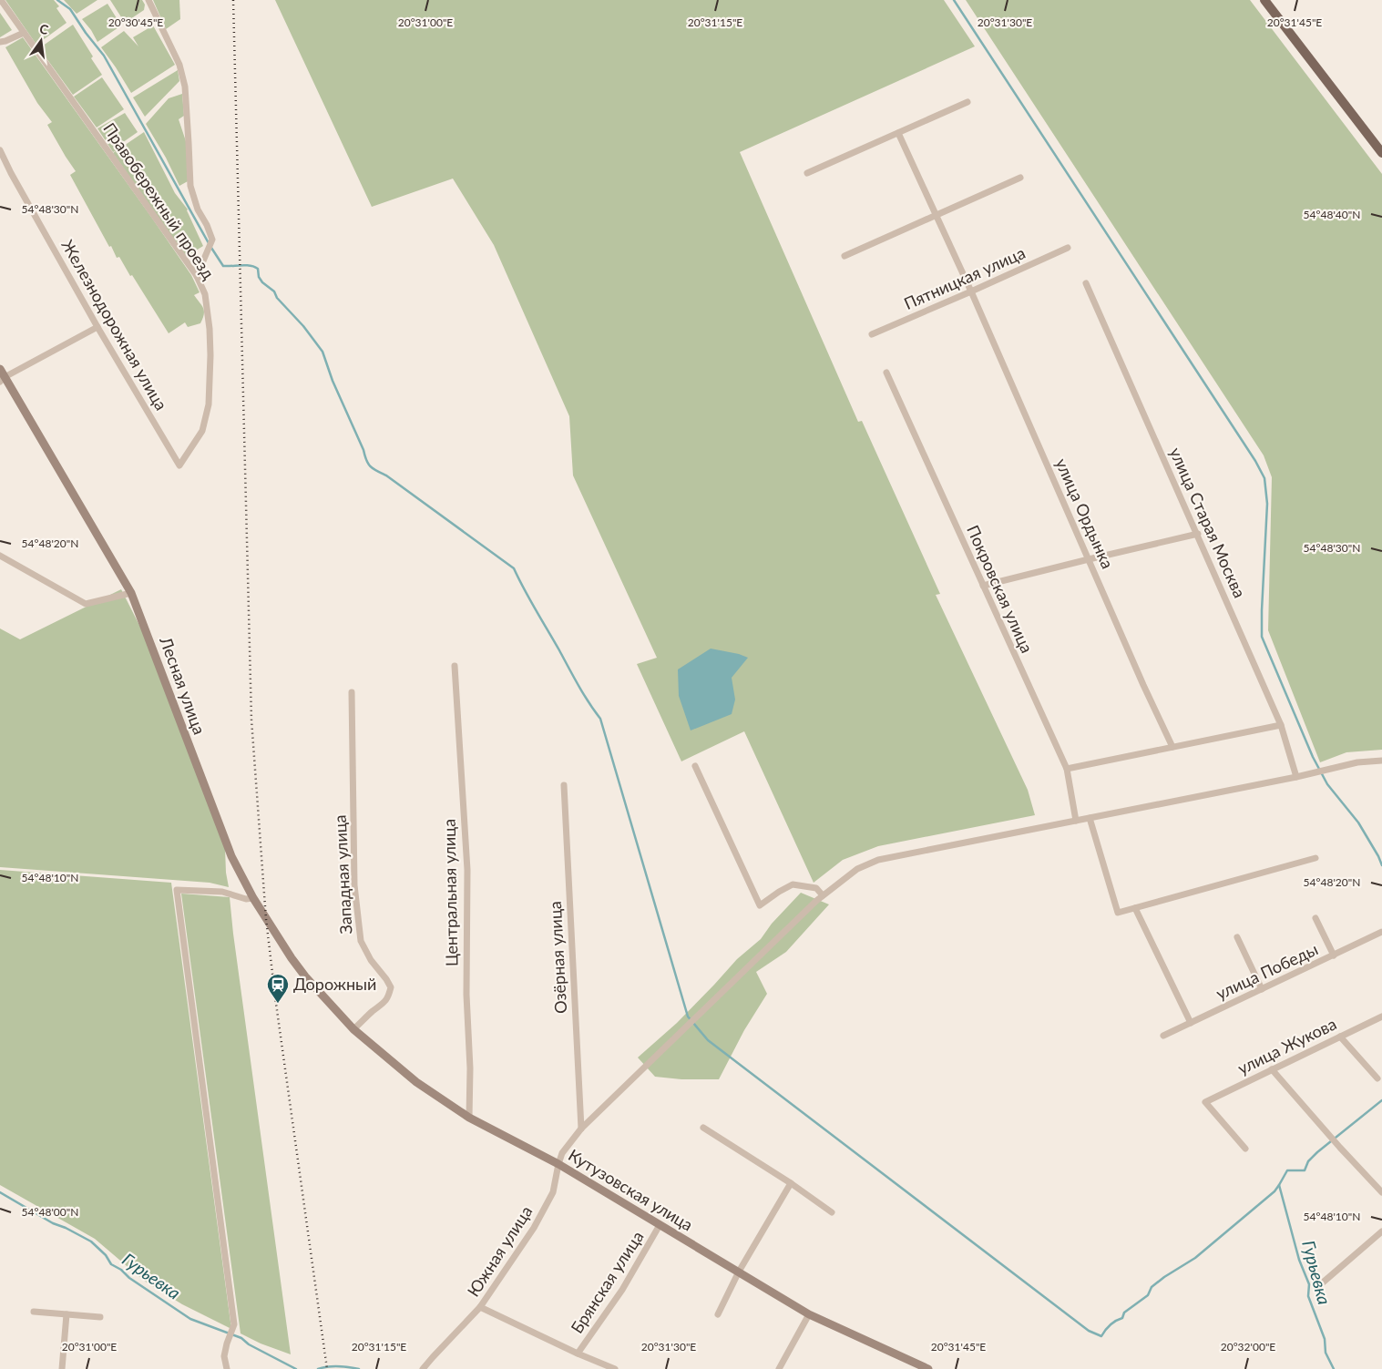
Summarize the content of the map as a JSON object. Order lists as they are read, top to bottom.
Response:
{
  "streets": {
    "street": [
      "Правобережный проезд",
      "Пятницкая улица",
      "Железнодорожная улица",
      "улица Ордынка",
      "улица Старая Москва",
      "Покровская улица",
      "Лесная улица",
      "Западная улица",
      "Центральная улица",
      "Озёрная улица",
      "улица Победы",
      "улица Жукова",
      "Кутузовская улица",
      "Южная улица",
      "Брянская улица"
    ]
  },
  "crossings": [
    ["Правобережный проезд", "Железнодорожная улица"],
    ["Пятницкая улица", "улица Ордынка"],
    ["улица Старая Москва", "Южная улица"],
    ["Покровская улица", "Южная улица"],
    ["Лесная улица", "Кутузовская улица"],
    ["Западная улица", "Кутузовская улица"],
    ["Центральная улица", "Кутузовская улица"],
    ["Озёрная улица", "Южная улица"],
    ["Кутузовская улица", "Южная улица"],
    ["Кутузовская улица", "Брянская улица"],
    ["Южная улица", "Брянская улица"]
  ],
  "water": ["Гурьевка"],
  "places": {
    "station": ["Дорожный"]
  },
  "north": "top",
  "coordinates": [
    "20°30'45\"E",
    "20°31'00\"E",
    "20°31'15\"E",
    "20°31'30\"E",
    "20°31'45\"E",
    "54°48'30\"N",
    "54°48'40\"N",
    "54°48'20\"N",
    "54°48'10\"N",
    "54°48'00\"N",
    "20°32'00\"E"
  ]
}
